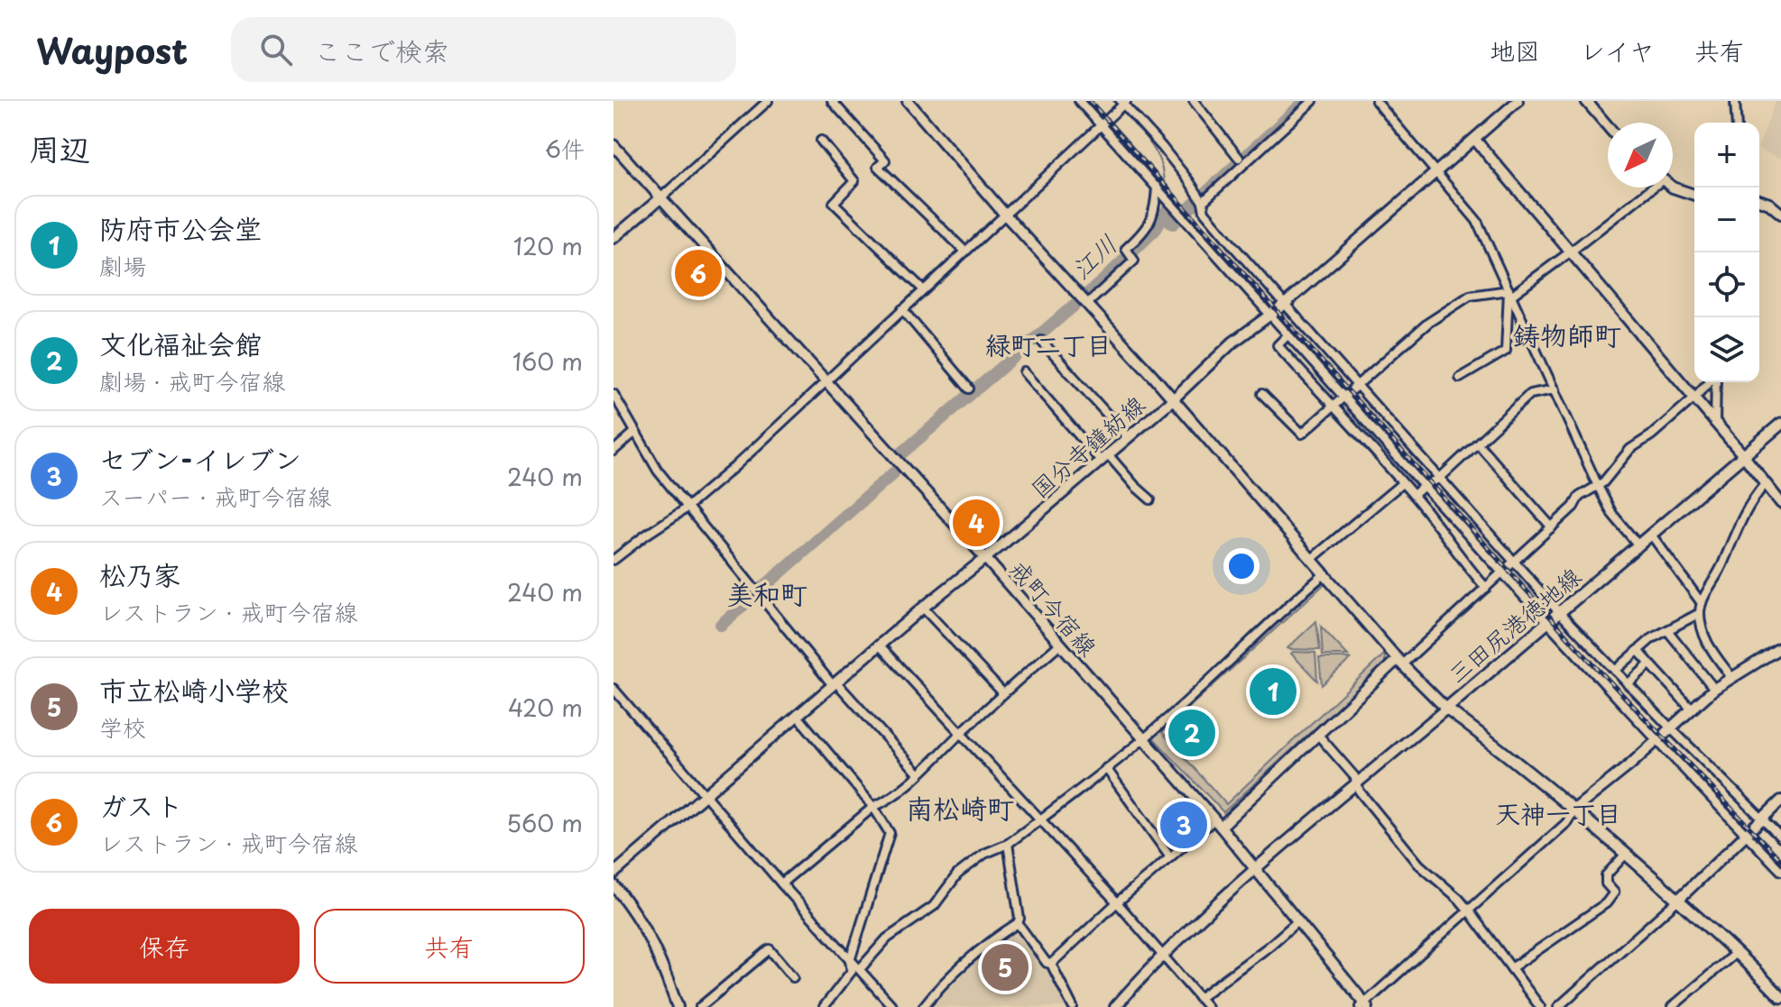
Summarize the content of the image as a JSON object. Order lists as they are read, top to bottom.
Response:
{
  "streets": {
    "main road": ["三田尻港徳地線"],
    "street": ["国分寺鐘紡線", "戒町今宿線"]
  },
  "crossings": [
    ["国分寺鐘紡線", "戒町今宿線"]
  ],
  "districts": [
    "鋳物師町",
    "緑町二丁目",
    "美和町",
    "南松崎町",
    "天神一丁目"
  ],
  "water": ["江川"],
  "north": "bottom left",
  "page": {
    "header": "Waypost",
    "search": "ここで検索",
    "nav": ["地図", "レイヤ", "共有"],
    "heading": ["周辺", "6件"],
    "map_buttons": ["+", "−"],
    "list": [
      {
        "mark": "1",
        "name": "防府市公会堂",
        "note": "劇場",
        "value": "120 m"
      },
      {
        "mark": "2",
        "name": "文化福祉会館",
        "note": "劇場 · 戒町今宿線",
        "value": "160 m"
      },
      {
        "mark": "3",
        "name": "セブン-イレブン",
        "note": "スーパー · 戒町今宿線",
        "value": "240 m"
      },
      {
        "mark": "4",
        "name": "松乃家",
        "note": "レストラン · 戒町今宿線",
        "value": "240 m"
      },
      {
        "mark": "5",
        "name": "市立松崎小学校",
        "note": "学校",
        "value": "420 m"
      },
      {
        "mark": "6",
        "name": "ガスト",
        "note": "レストラン · 戒町今宿線",
        "value": "560 m"
      }
    ],
    "pins": [
      "6",
      "4",
      "1",
      "2",
      "3",
      "5"
    ],
    "buttons": ["保存", "共有"]
  }
}
